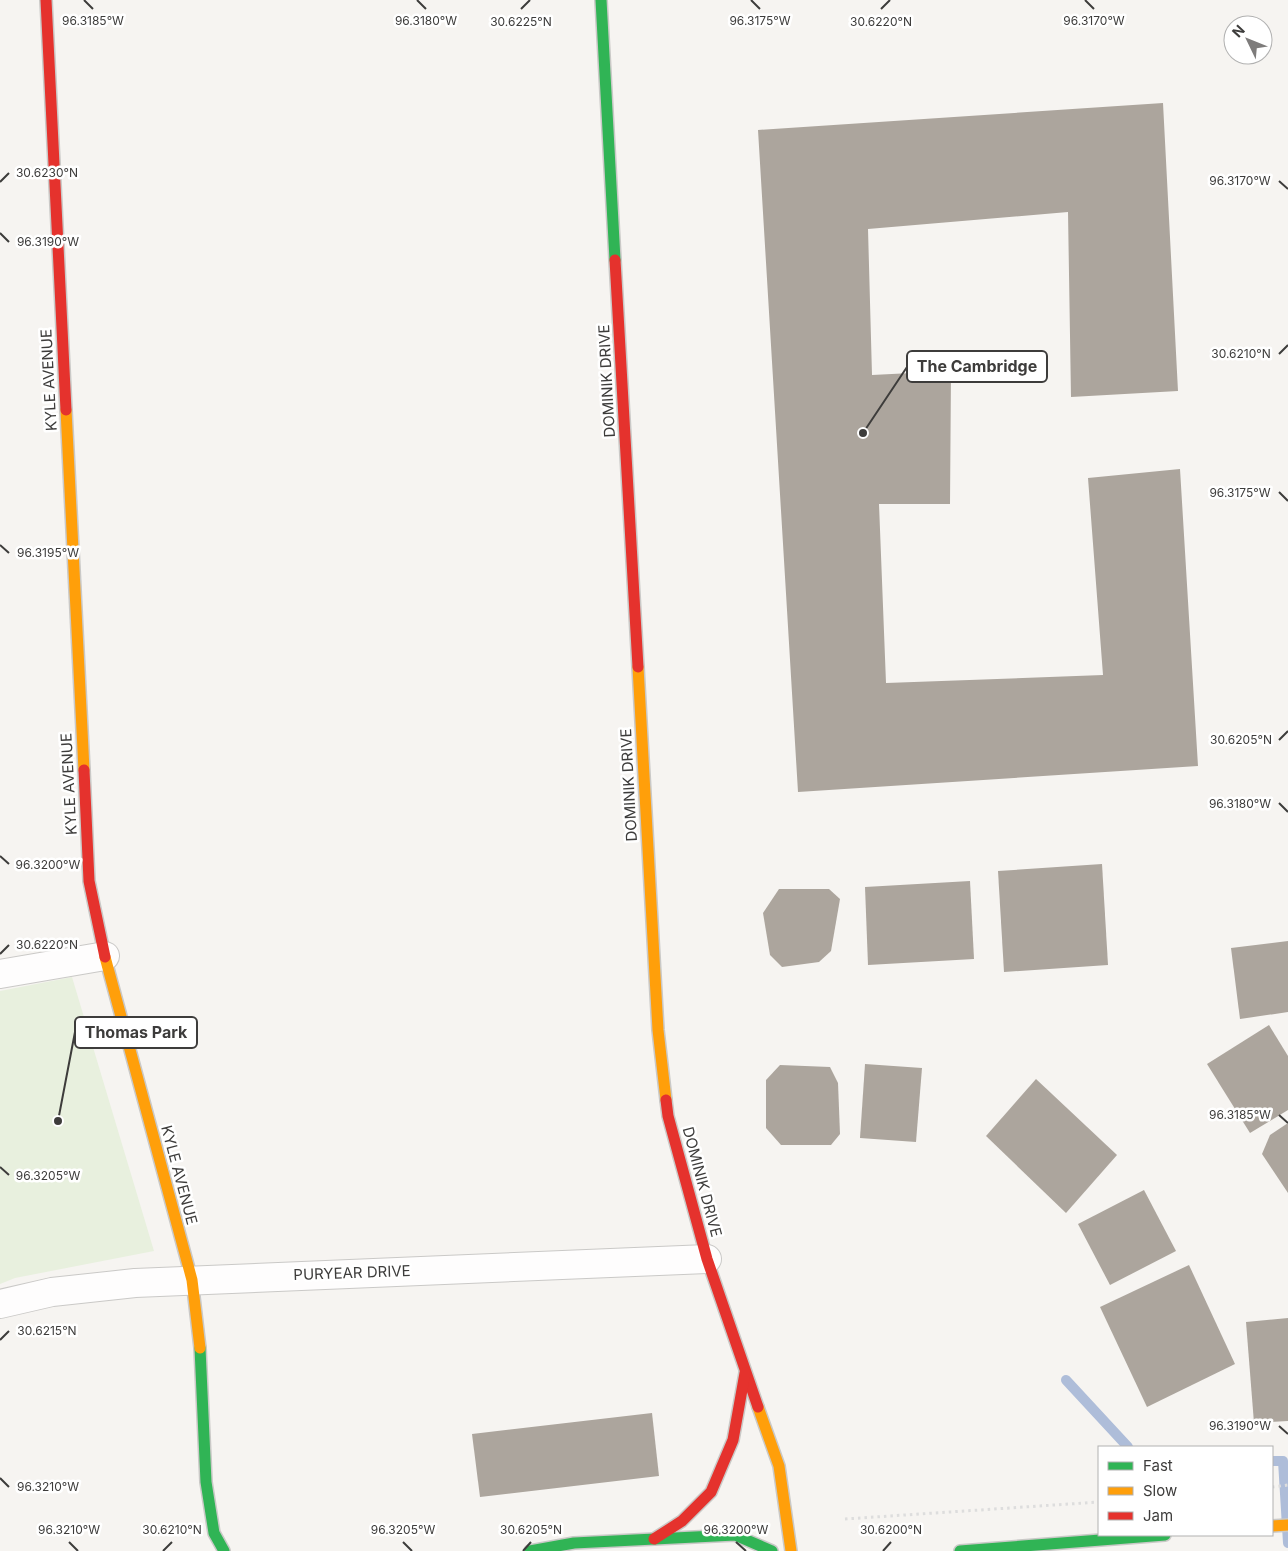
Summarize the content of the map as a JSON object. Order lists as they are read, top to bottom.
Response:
{
  "streets": {
    "street": ["KYLE AVENUE", "DOMINIK DRIVE", "PURYEAR DRIVE"]
  },
  "crossings": [
    ["KYLE AVENUE", "PURYEAR DRIVE"],
    ["DOMINIK DRIVE", "PURYEAR DRIVE"]
  ],
  "places": ["The Cambridge", "Thomas Park"],
  "legend": ["Fast", "Slow", "Jam"],
  "north": "top left",
  "coordinates": [
    "96.3185°W",
    "96.3180°W",
    "96.3175°W",
    "96.3170°W",
    "30.6225°N",
    "30.6220°N",
    "30.6230°N",
    "96.3190°W",
    "30.6210°N",
    "96.3195°W",
    "30.6205°N",
    "96.3200°W",
    "96.3205°W",
    "30.6215°N",
    "96.3210°W",
    "30.6200°N"
  ]
}
